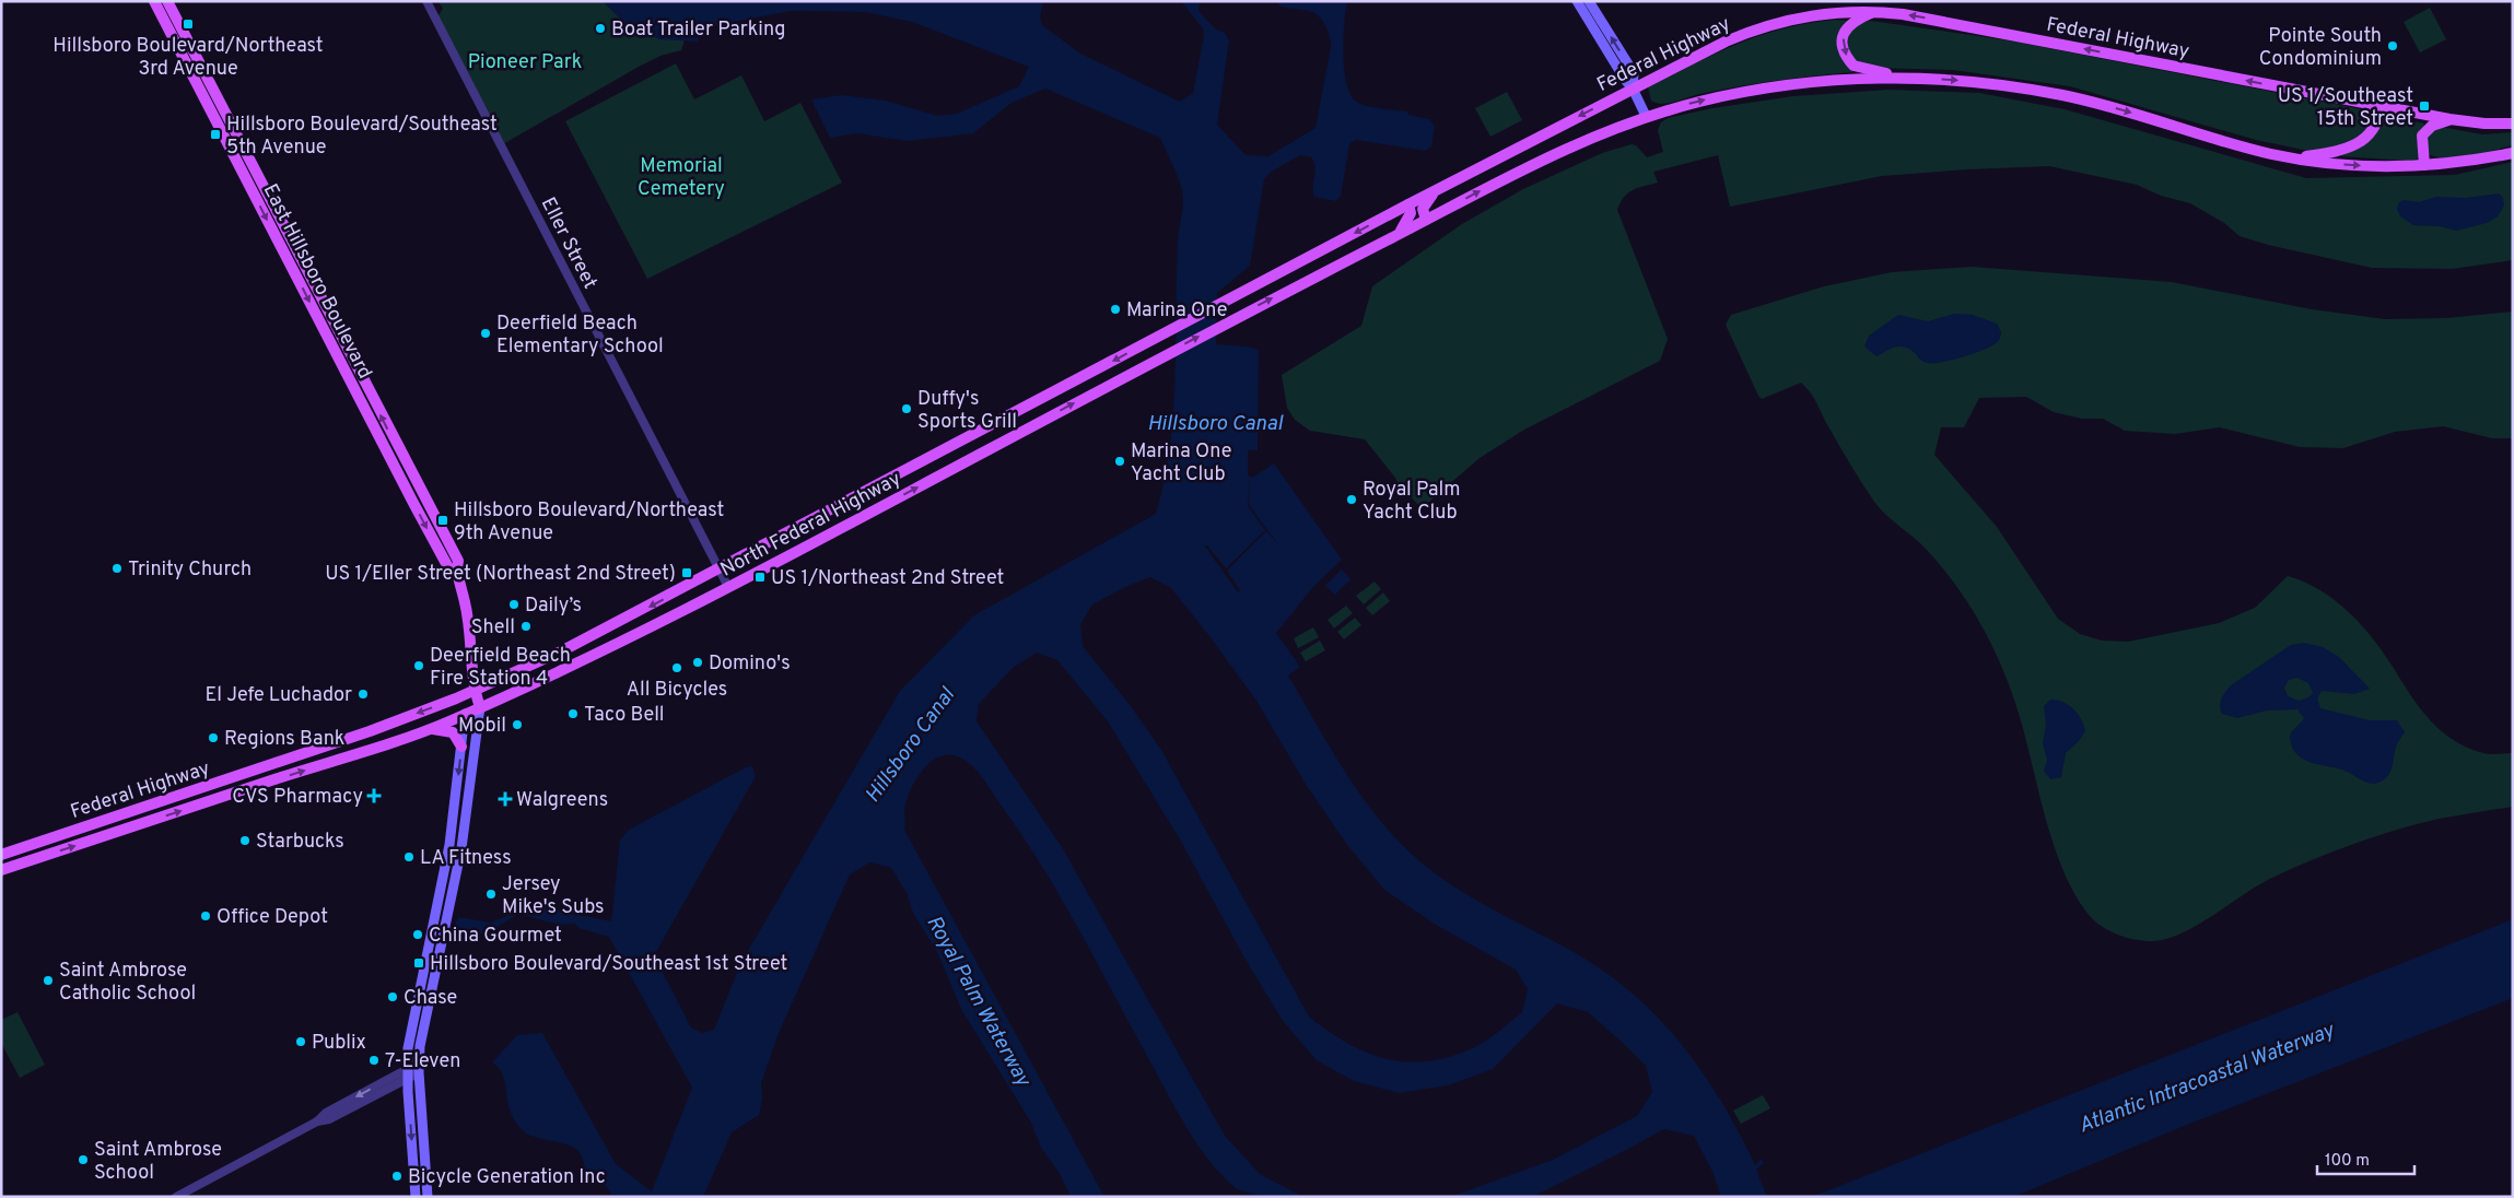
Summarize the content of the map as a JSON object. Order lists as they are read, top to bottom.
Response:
{
  "streets": {
    "main road": ["Federal Highway", "East Hillsboro Boulevard", "North Federal Highway"],
    "street": ["Eller Street"]
  },
  "crossings": [
    ["Federal Highway", "East Hillsboro Boulevard"],
    ["Federal Highway", "North Federal Highway"],
    ["Eller Street", "North Federal Highway"],
    ["East Hillsboro Boulevard", "North Federal Highway"]
  ],
  "water": ["Hillsboro Canal", "Royal Palm Waterway", "Atlantic Intracoastal Waterway"],
  "parks": ["Pioneer Park", "Memorial Cemetery"],
  "places": {
    "transit": [
      "Hillsboro Boulevard/Northeast 3rd Avenue",
      "US 1/Southeast 15th Street",
      "Hillsboro Boulevard/Southeast 5th Avenue",
      "Hillsboro Boulevard/Northeast 9th Avenue",
      "US 1/Eller Street (Northeast 2nd Street)",
      "US 1/Northeast 2nd Street",
      "Hillsboro Boulevard/Southeast 1st Street"
    ],
    "other": [
      "Boat Trailer Parking",
      "Pointe South Condominium",
      "Marina One",
      "Deerfield Beach Elementary School",
      "Duffy's Sports Grill",
      "Marina One Yacht Club",
      "Royal Palm Yacht Club",
      "Trinity Church",
      "Daily’s",
      "Shell",
      "Domino's",
      "Deerfield Beach Fire Station 4",
      "All Bicycles",
      "El Jefe Luchador",
      "Taco Bell",
      "Mobil",
      "Regions Bank",
      "Starbucks",
      "LA Fitness",
      "Jersey Mike's Subs",
      "Office Depot",
      "China Gourmet",
      "Saint Ambrose Catholic School",
      "Chase",
      "Publix",
      "7-Eleven",
      "Saint Ambrose School",
      "Bicycle Generation Inc"
    ],
    "health": ["CVS Pharmacy", "Walgreens"]
  },
  "scale_bar": "100 m"
}
